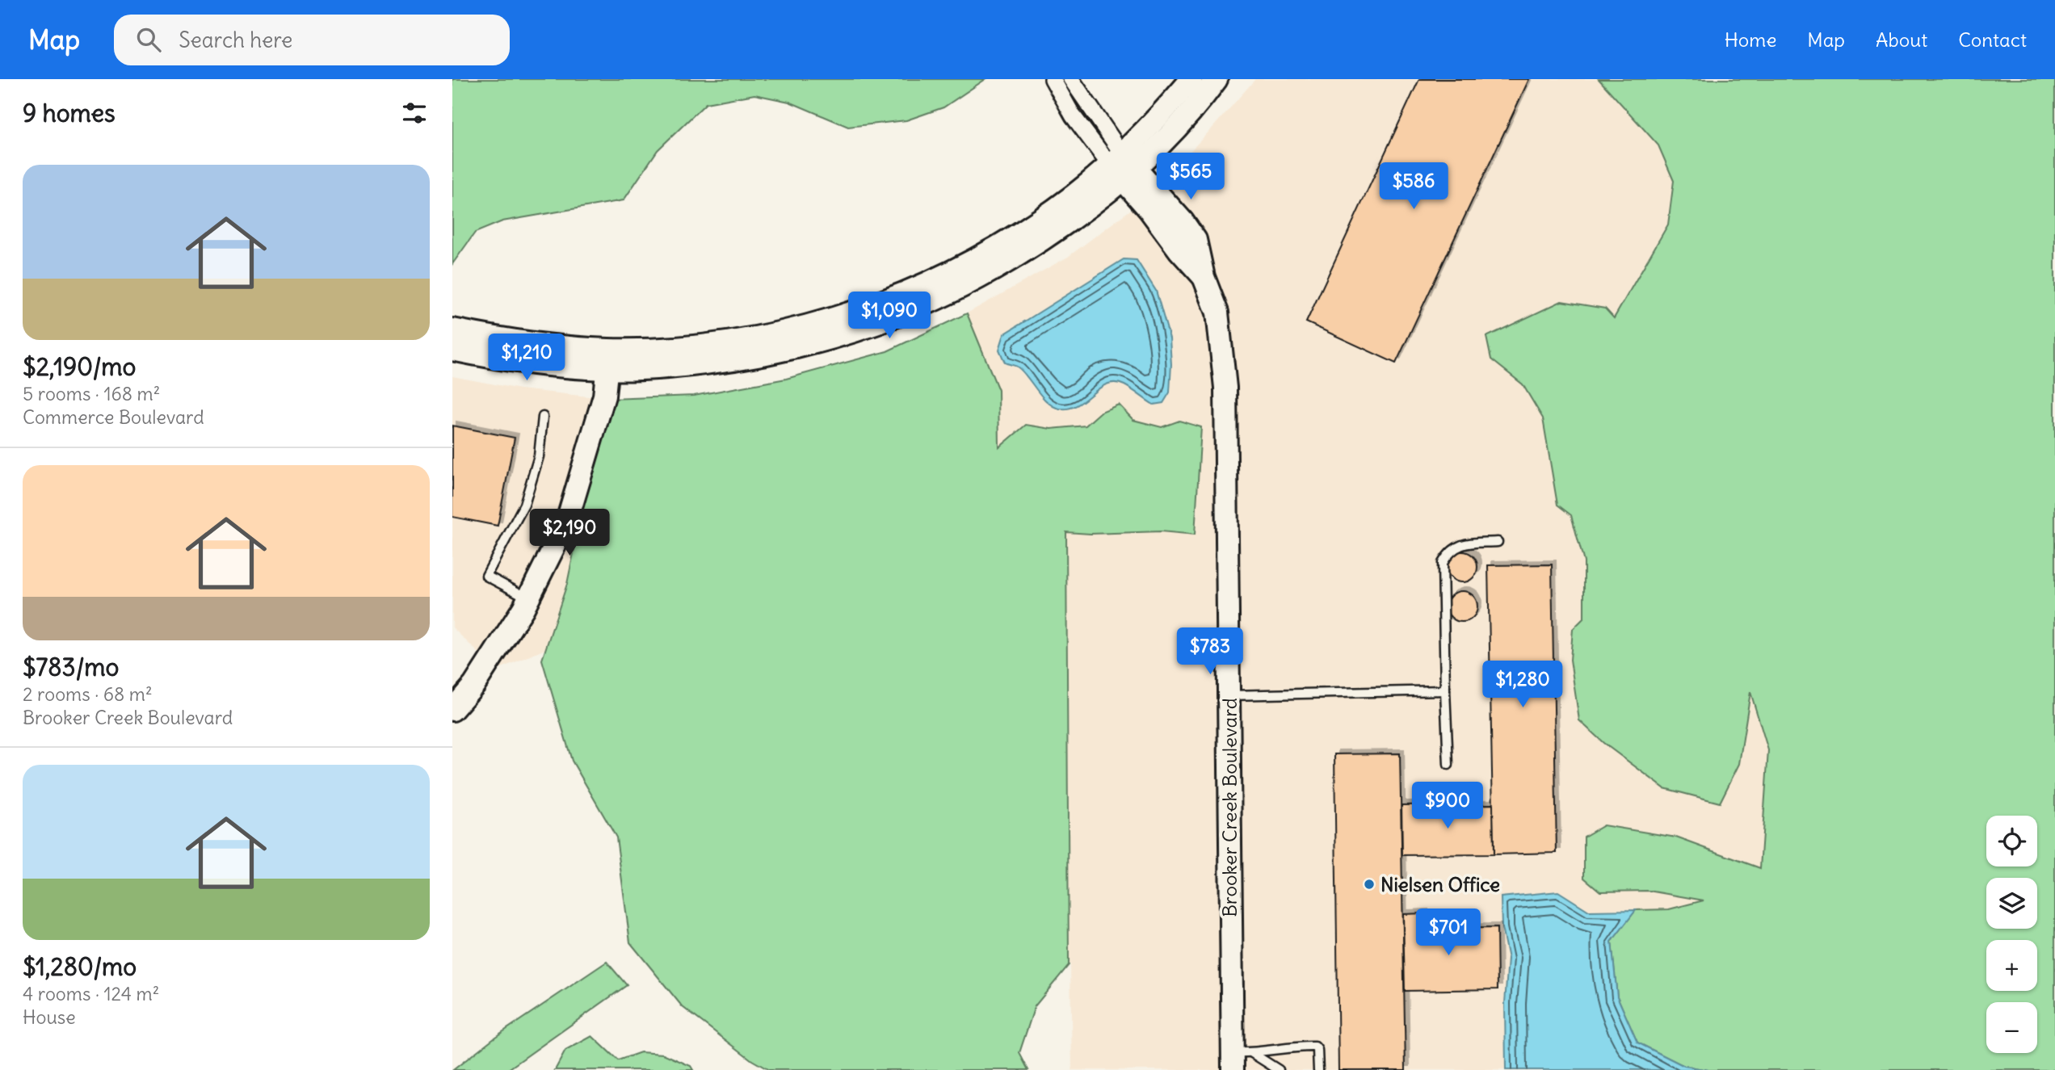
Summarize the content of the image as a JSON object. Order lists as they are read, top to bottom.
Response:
{
  "streets": {
    "street": ["Brooker Creek Boulevard"]
  },
  "places": ["Nielsen Office"],
  "page": {
    "header": "Map",
    "search": "Search here",
    "nav": [
      "Home",
      "Map",
      "About",
      "Contact"
    ],
    "heading": "9 homes",
    "list": [
      {
        "name": "$2,190/mo",
        "note": "5 rooms · 168 m² · Commerce Boulevard"
      },
      {
        "name": "$783/mo",
        "note": "2 rooms · 68 m² · Brooker Creek Boulevard"
      },
      {
        "name": "$1,280/mo",
        "note": "4 rooms · 124 m² · House"
      }
    ],
    "price": [
      "$565",
      "$586",
      "$1,090",
      "$1,210",
      "$2,190",
      "$783",
      "$1,280",
      "$900",
      "$701"
    ],
    "map_buttons": ["+", "−"]
  }
}
